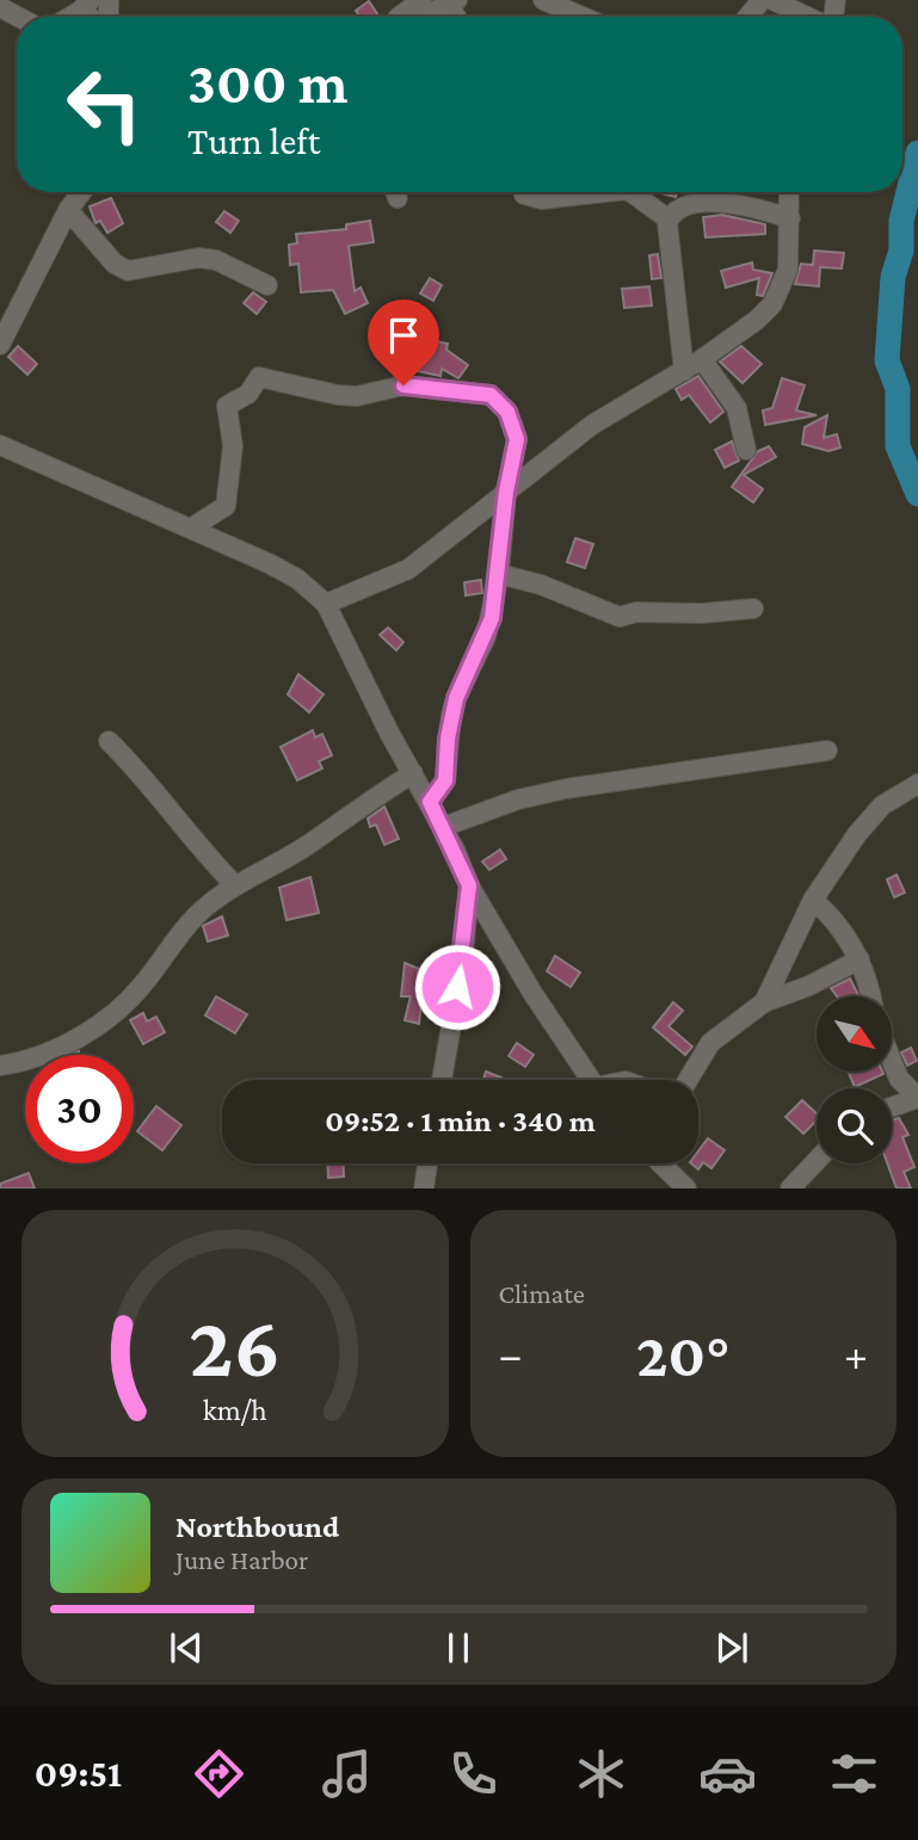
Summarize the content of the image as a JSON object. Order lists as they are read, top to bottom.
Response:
{
  "north": "bottom right",
  "page": {
    "turn": ["300 m", "Turn left"],
    "limit": "30",
    "trip": "09:52 · 1 min · 340 m",
    "tile": "Climate",
    "heat": ["−", "20°", "+"],
    "song": ["Northbound", "June Harbor"],
    "tabs": "09:51",
    "gauge": ["26", "km/h"]
  }
}
